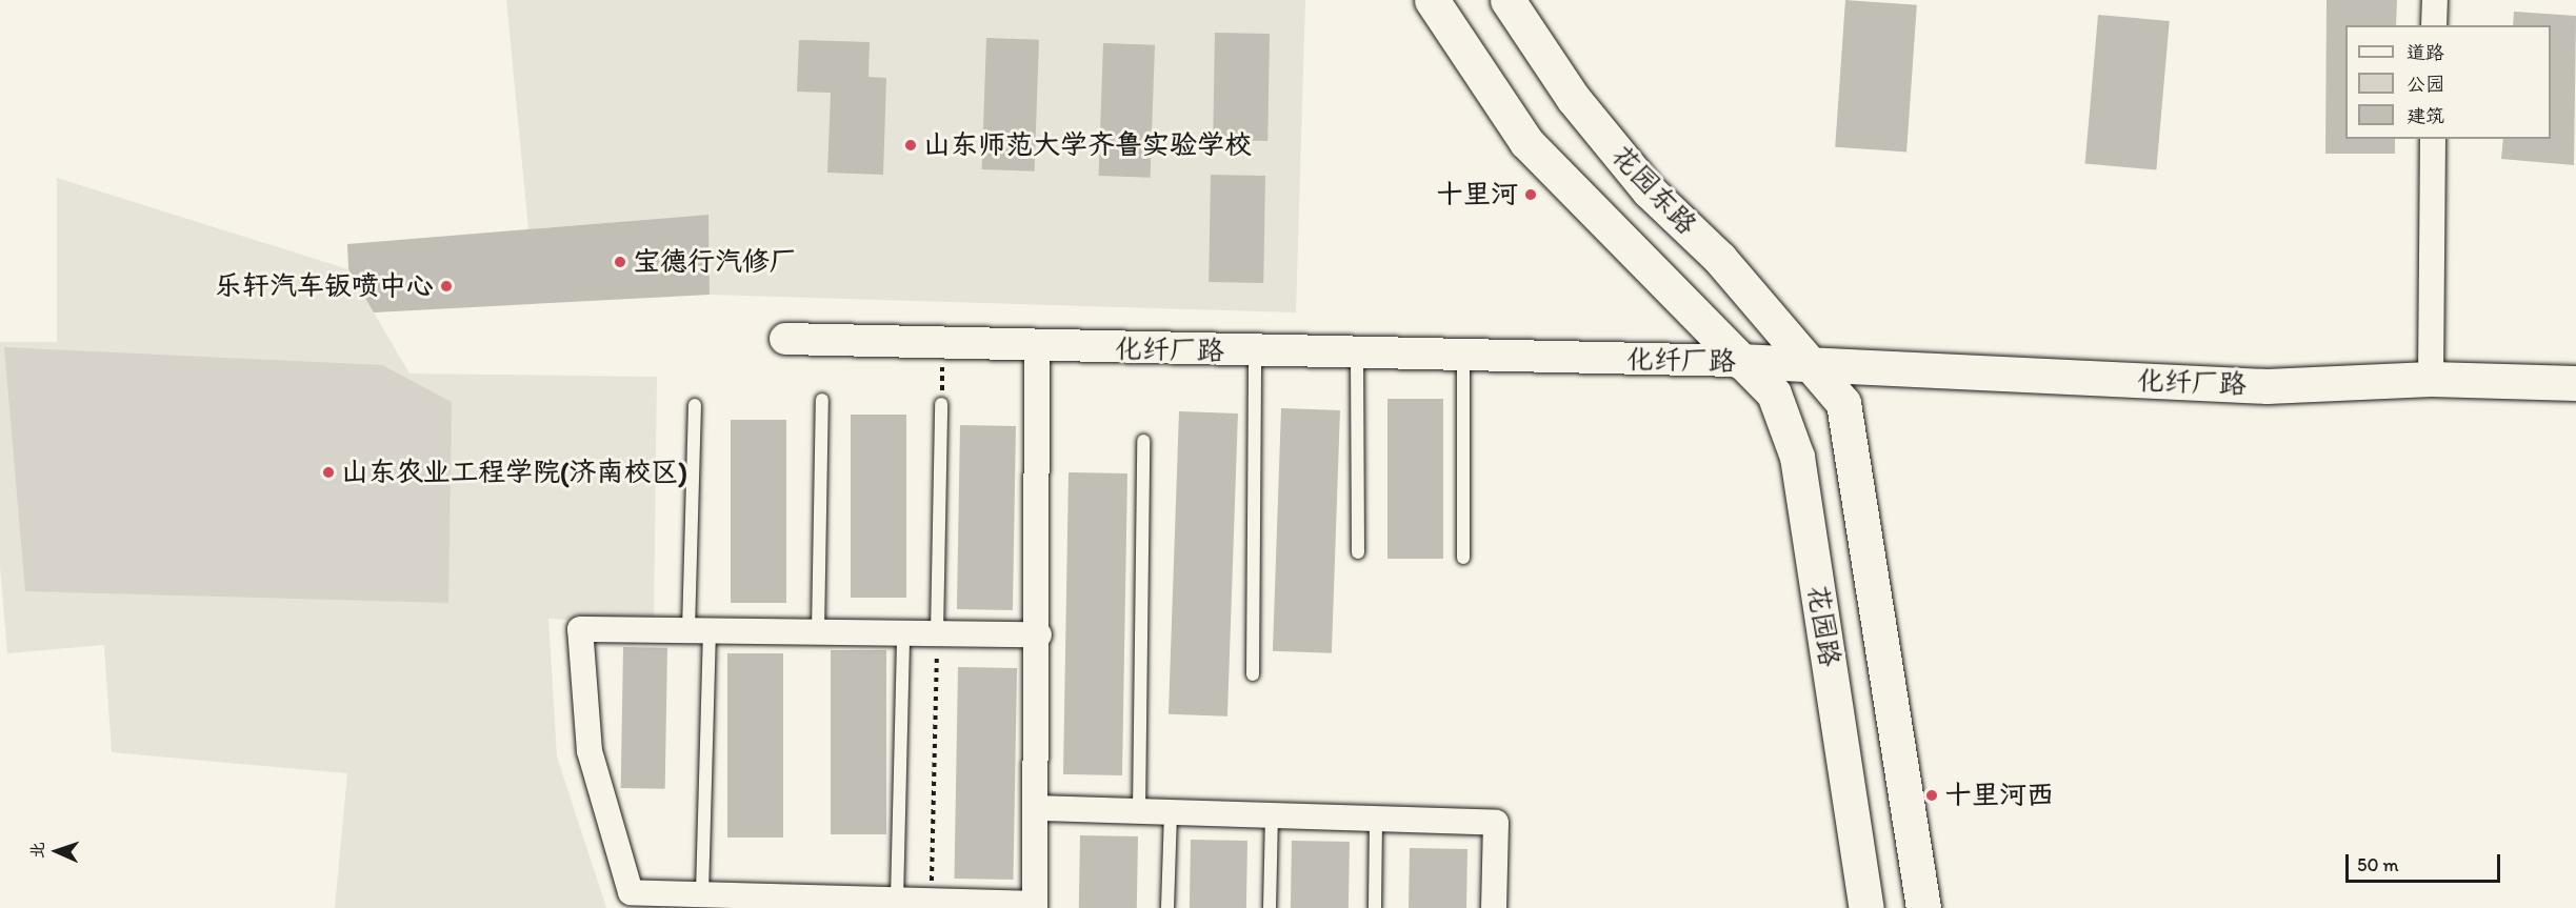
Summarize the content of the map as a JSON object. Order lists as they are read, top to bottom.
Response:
{
  "streets": {
    "main road": ["花园东路", "化纤厂路", "花园路"]
  },
  "crossings": [
    ["花园东路", "化纤厂路"],
    ["花园东路", "花园路"],
    ["化纤厂路", "花园路"]
  ],
  "places": [
    "山东师范大学齐鲁实验学校",
    "十里河",
    "宝德行汽修厂",
    "乐轩汽车钣喷中心",
    "山东农业工程学院(济南校区)",
    "十里河西"
  ],
  "legend": ["道路", "公园", "建筑"],
  "scale_bar": "50 m",
  "north": "left"
}
